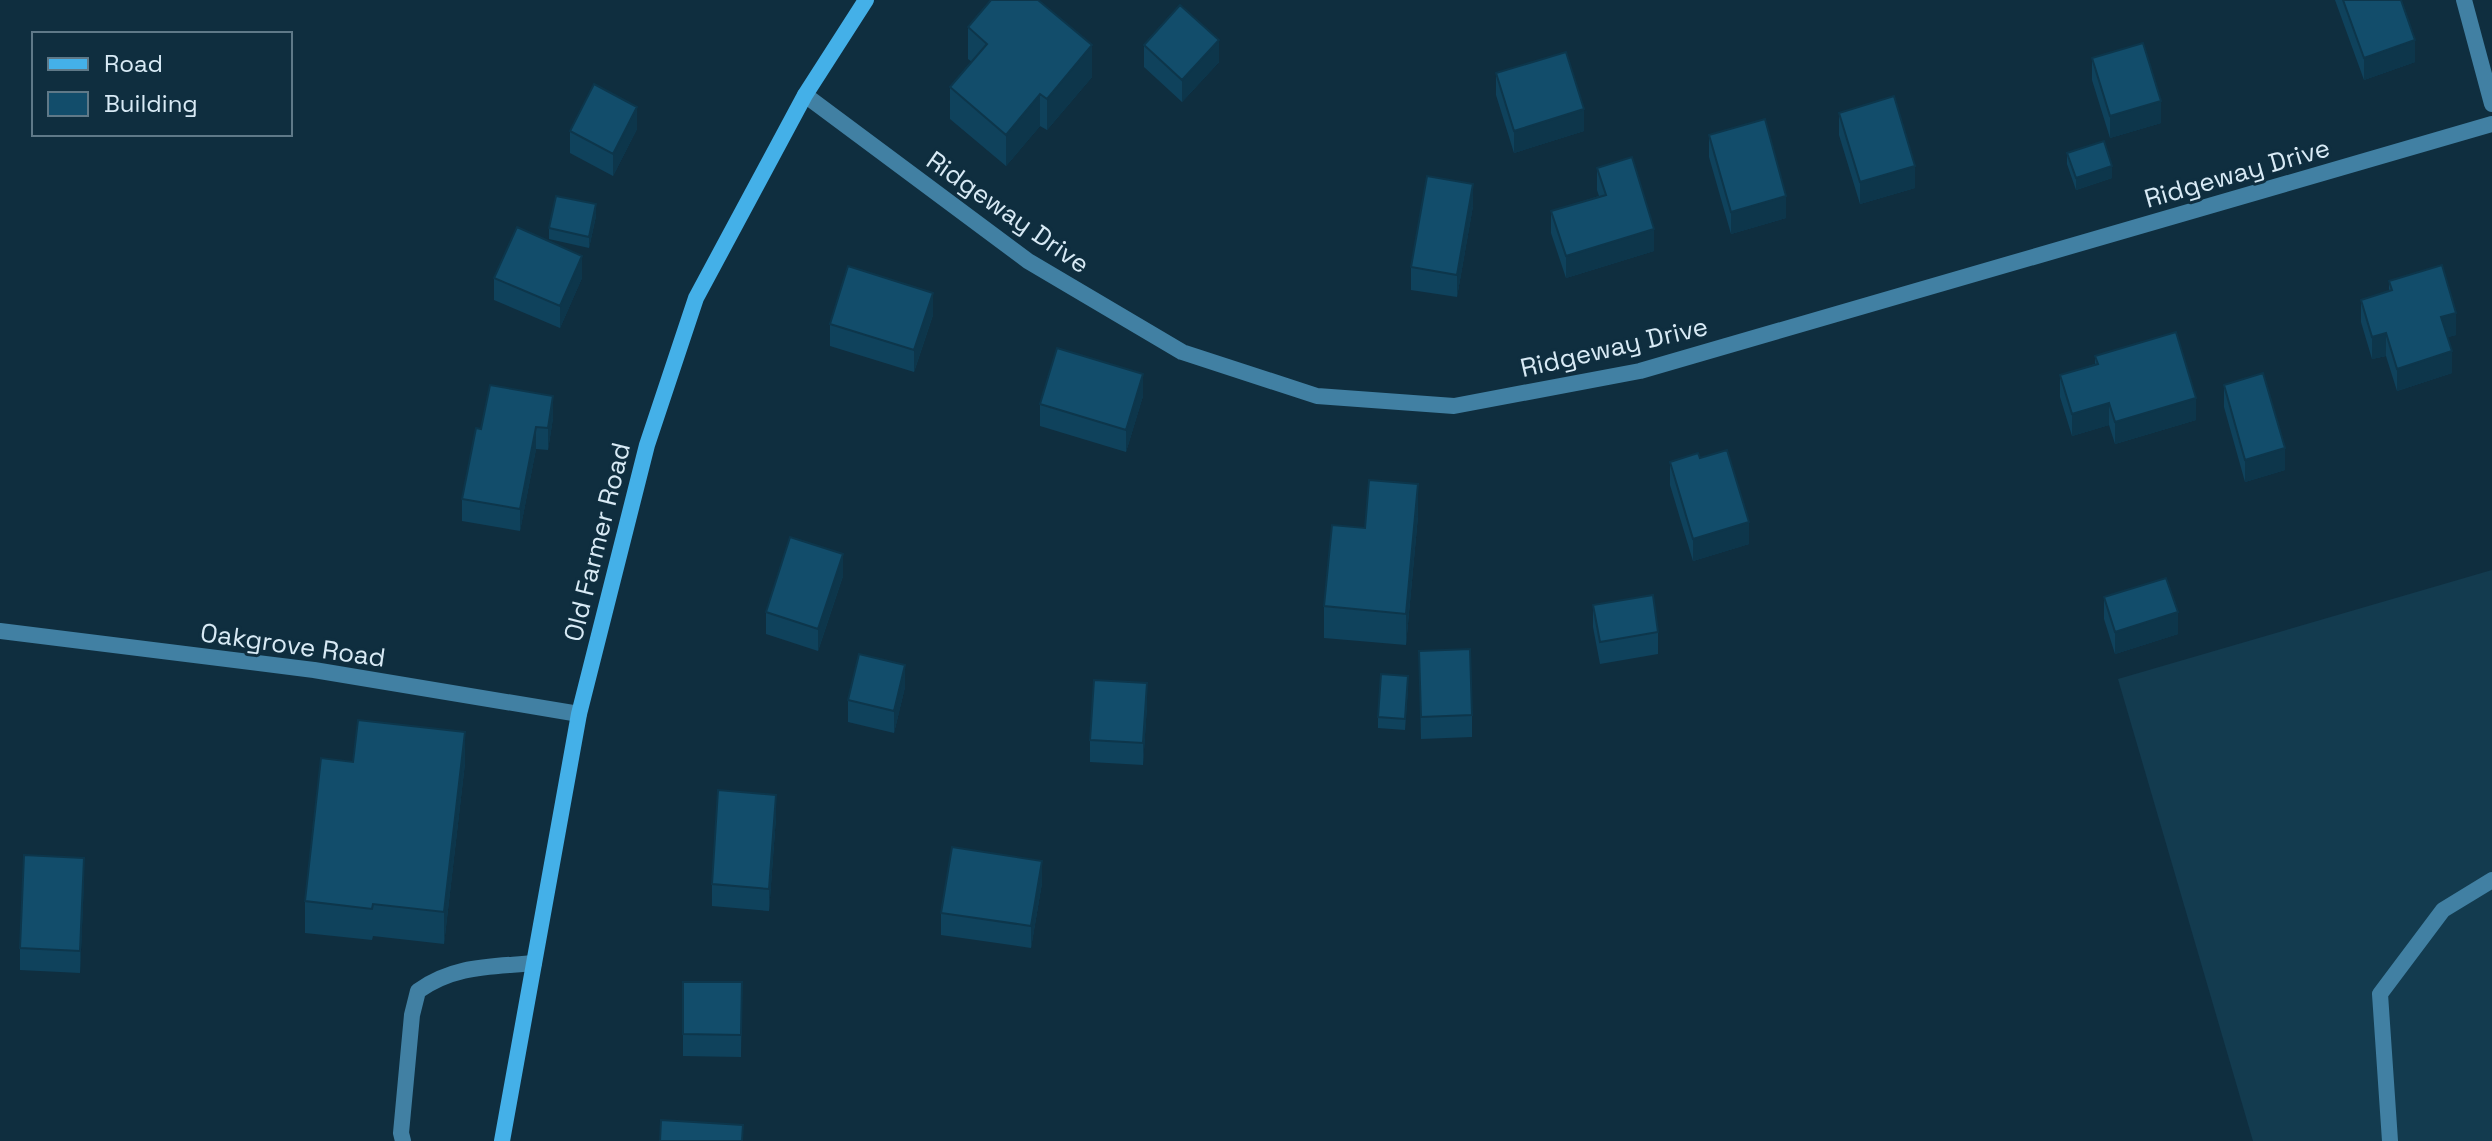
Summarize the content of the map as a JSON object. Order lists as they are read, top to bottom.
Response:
{
  "streets": {
    "street": ["Ridgeway Drive", "Old Farmer Road", "Oakgrove Road"]
  },
  "crossings": [
    ["Ridgeway Drive", "Old Farmer Road"],
    ["Old Farmer Road", "Oakgrove Road"]
  ],
  "legend": ["Road", "Building"]
}
